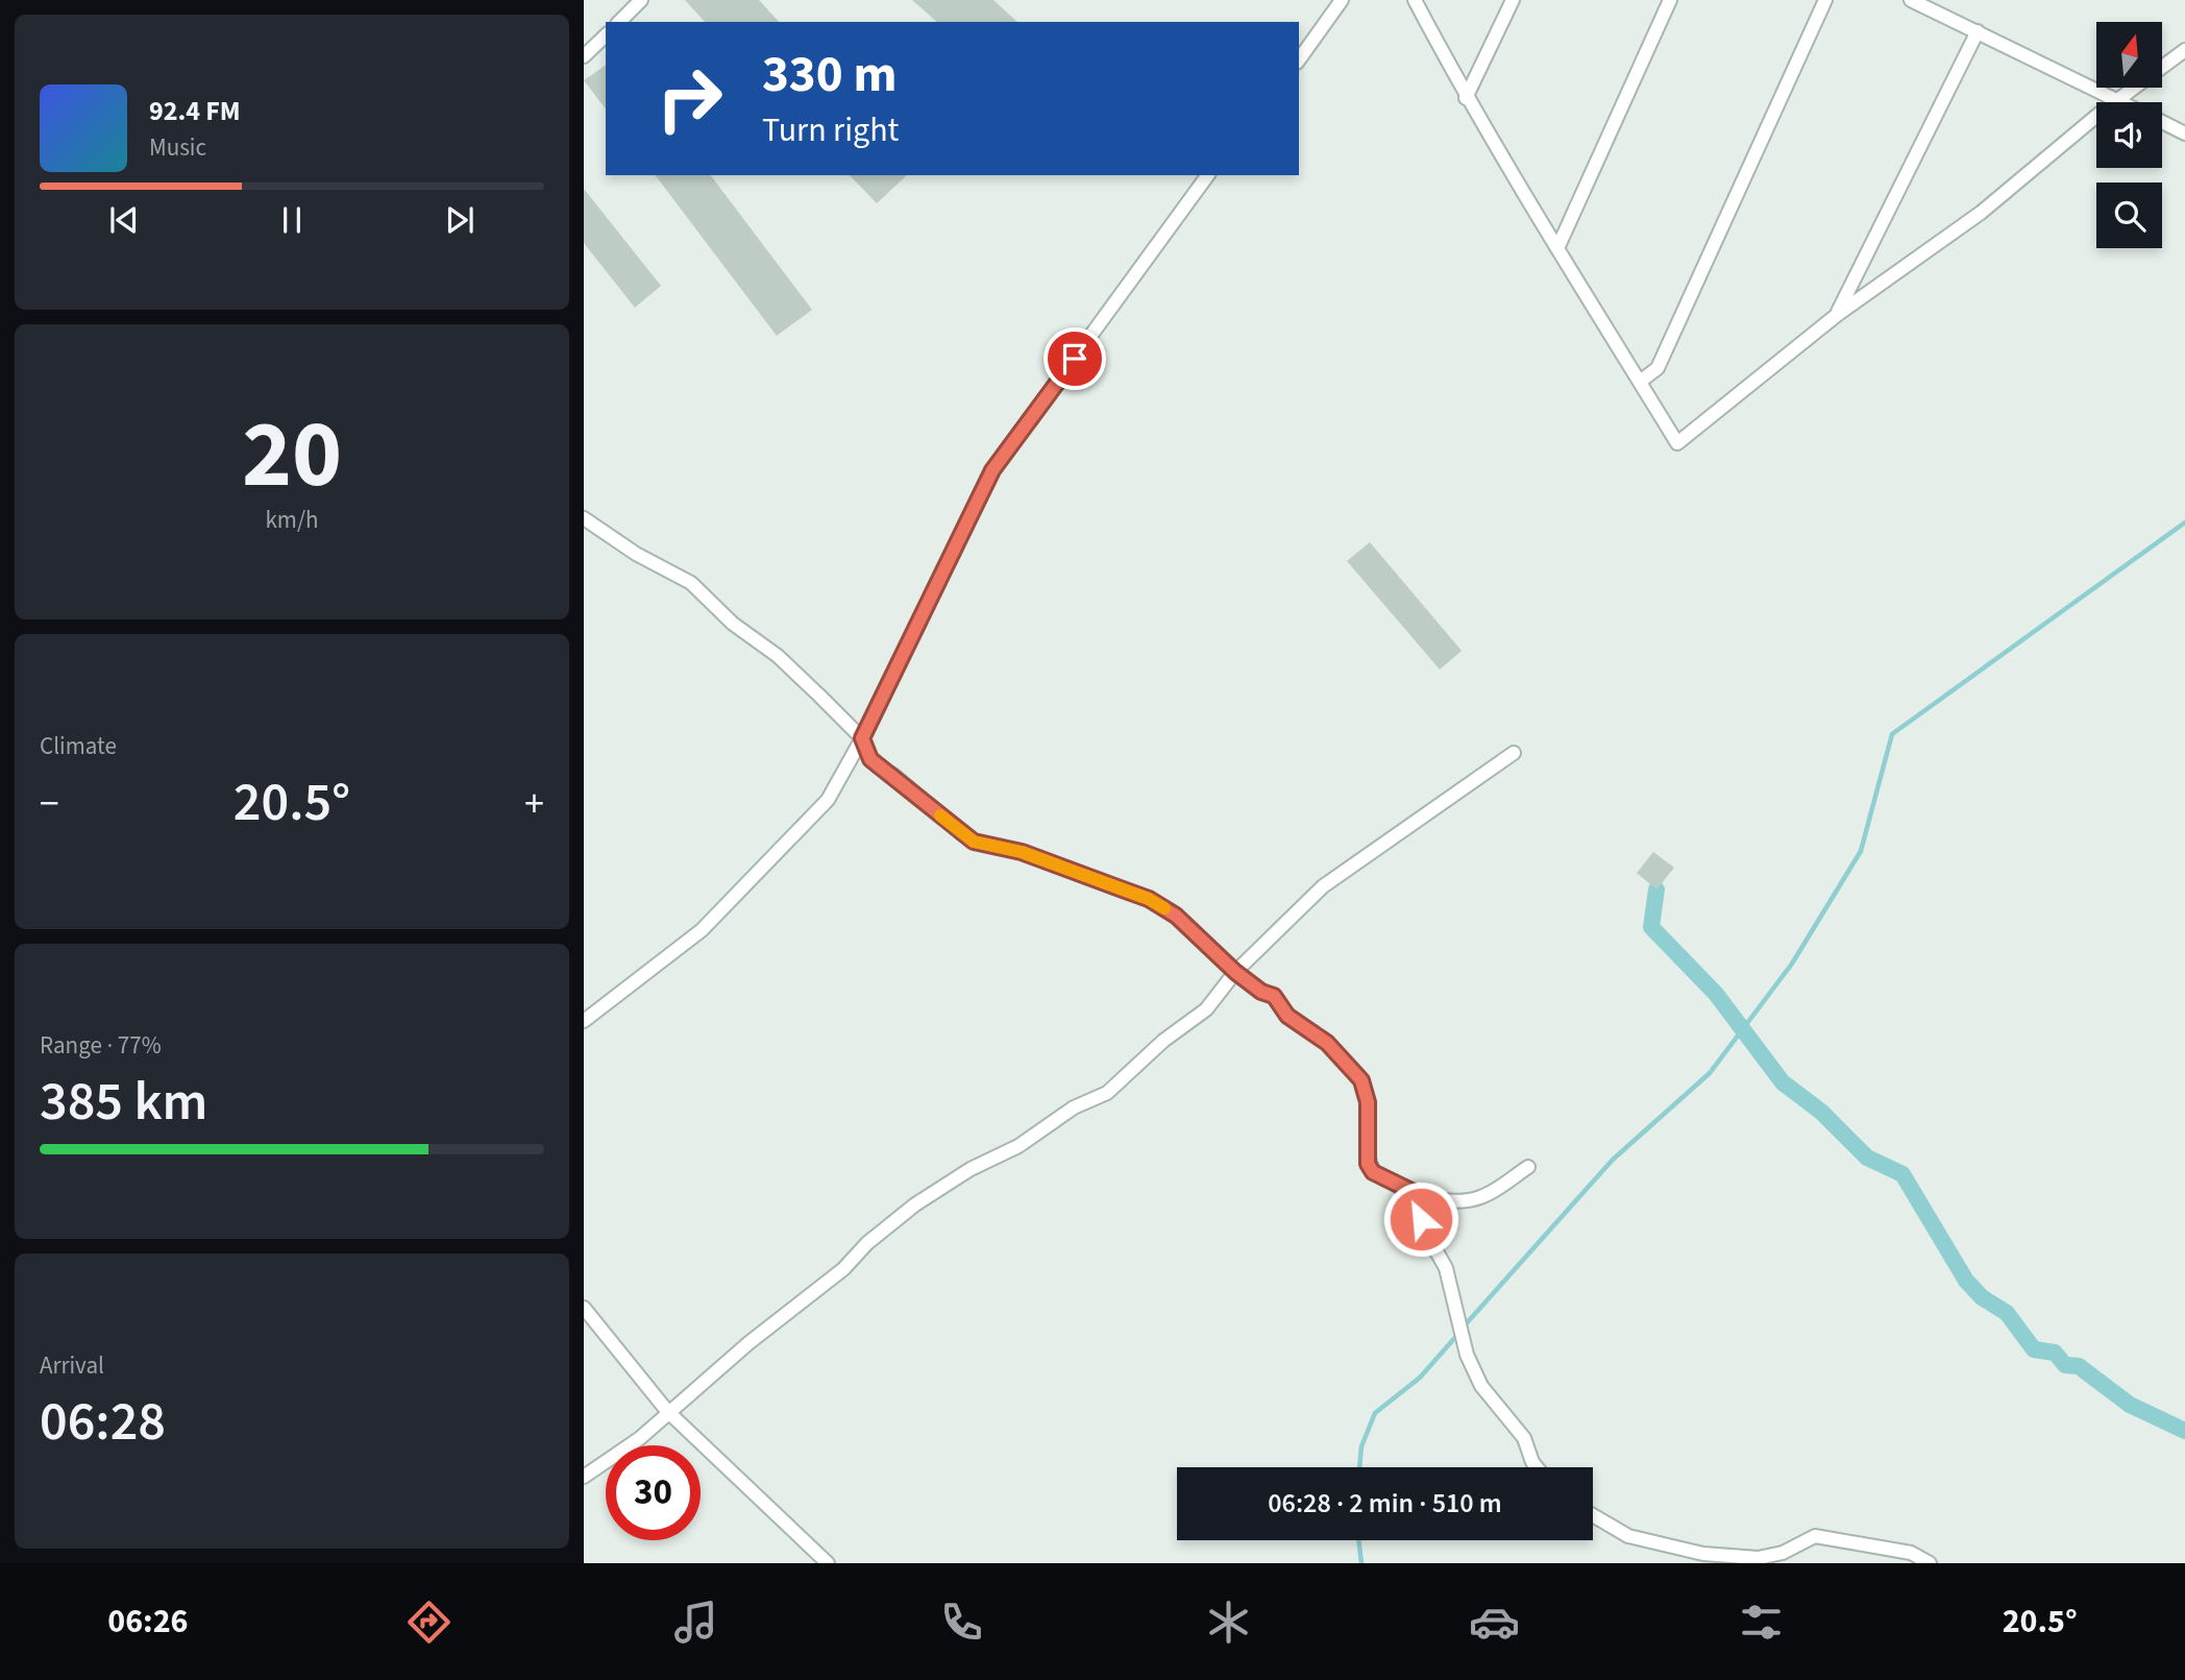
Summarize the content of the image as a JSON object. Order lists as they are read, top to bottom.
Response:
{
  "north": "top",
  "page": {
    "turn": ["330 m", "Turn right"],
    "song": ["92.4 FM", "Music"],
    "tile": [
      ["20", "km/h"],
      "Climate",
      ["Range · 77%", "385 km"],
      ["Arrival", "06:28"]
    ],
    "heat": ["−", "20.5°", "+"],
    "limit": "30",
    "trip": "06:28 · 2 min · 510 m",
    "tabs": ["06:26", "20.5°"]
  }
}
